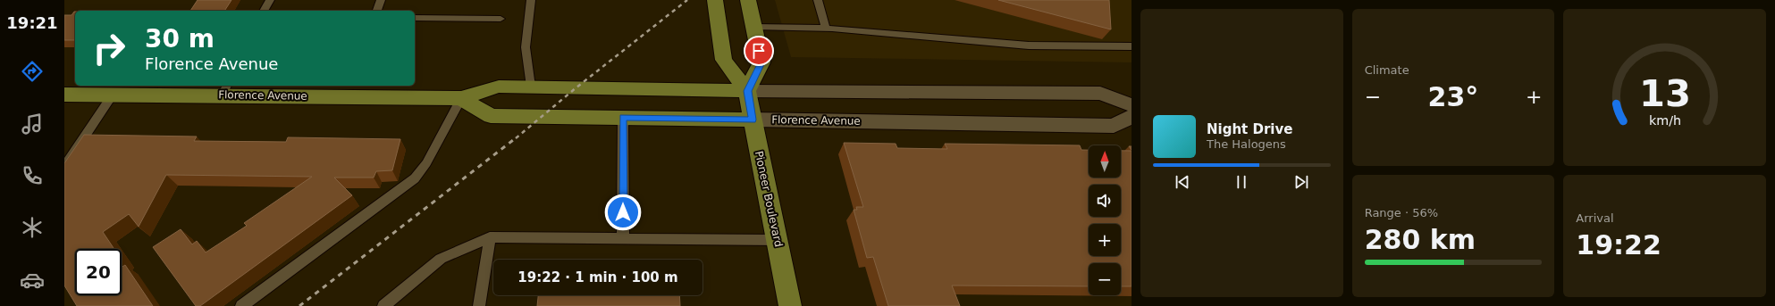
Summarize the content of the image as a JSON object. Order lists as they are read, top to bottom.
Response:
{
  "streets": {
    "main road": ["Florence Avenue", "Pioneer Boulevard"]
  },
  "crossings": [
    ["Florence Avenue", "Pioneer Boulevard"]
  ],
  "north": "top",
  "page": {
    "tabs": "19:21",
    "tile": [
      "Climate",
      ["Range · 56%", "280 km"],
      ["Arrival", "19:22"]
    ],
    "turn": ["30 m", "Florence Avenue"],
    "heat": ["−", "23°", "+"],
    "song": ["Night Drive", "The Halogens"],
    "map_buttons": ["+", "−"],
    "limit": "20",
    "trip": "19:22 · 1 min · 100 m",
    "gauge": ["13", "km/h"]
  }
}
